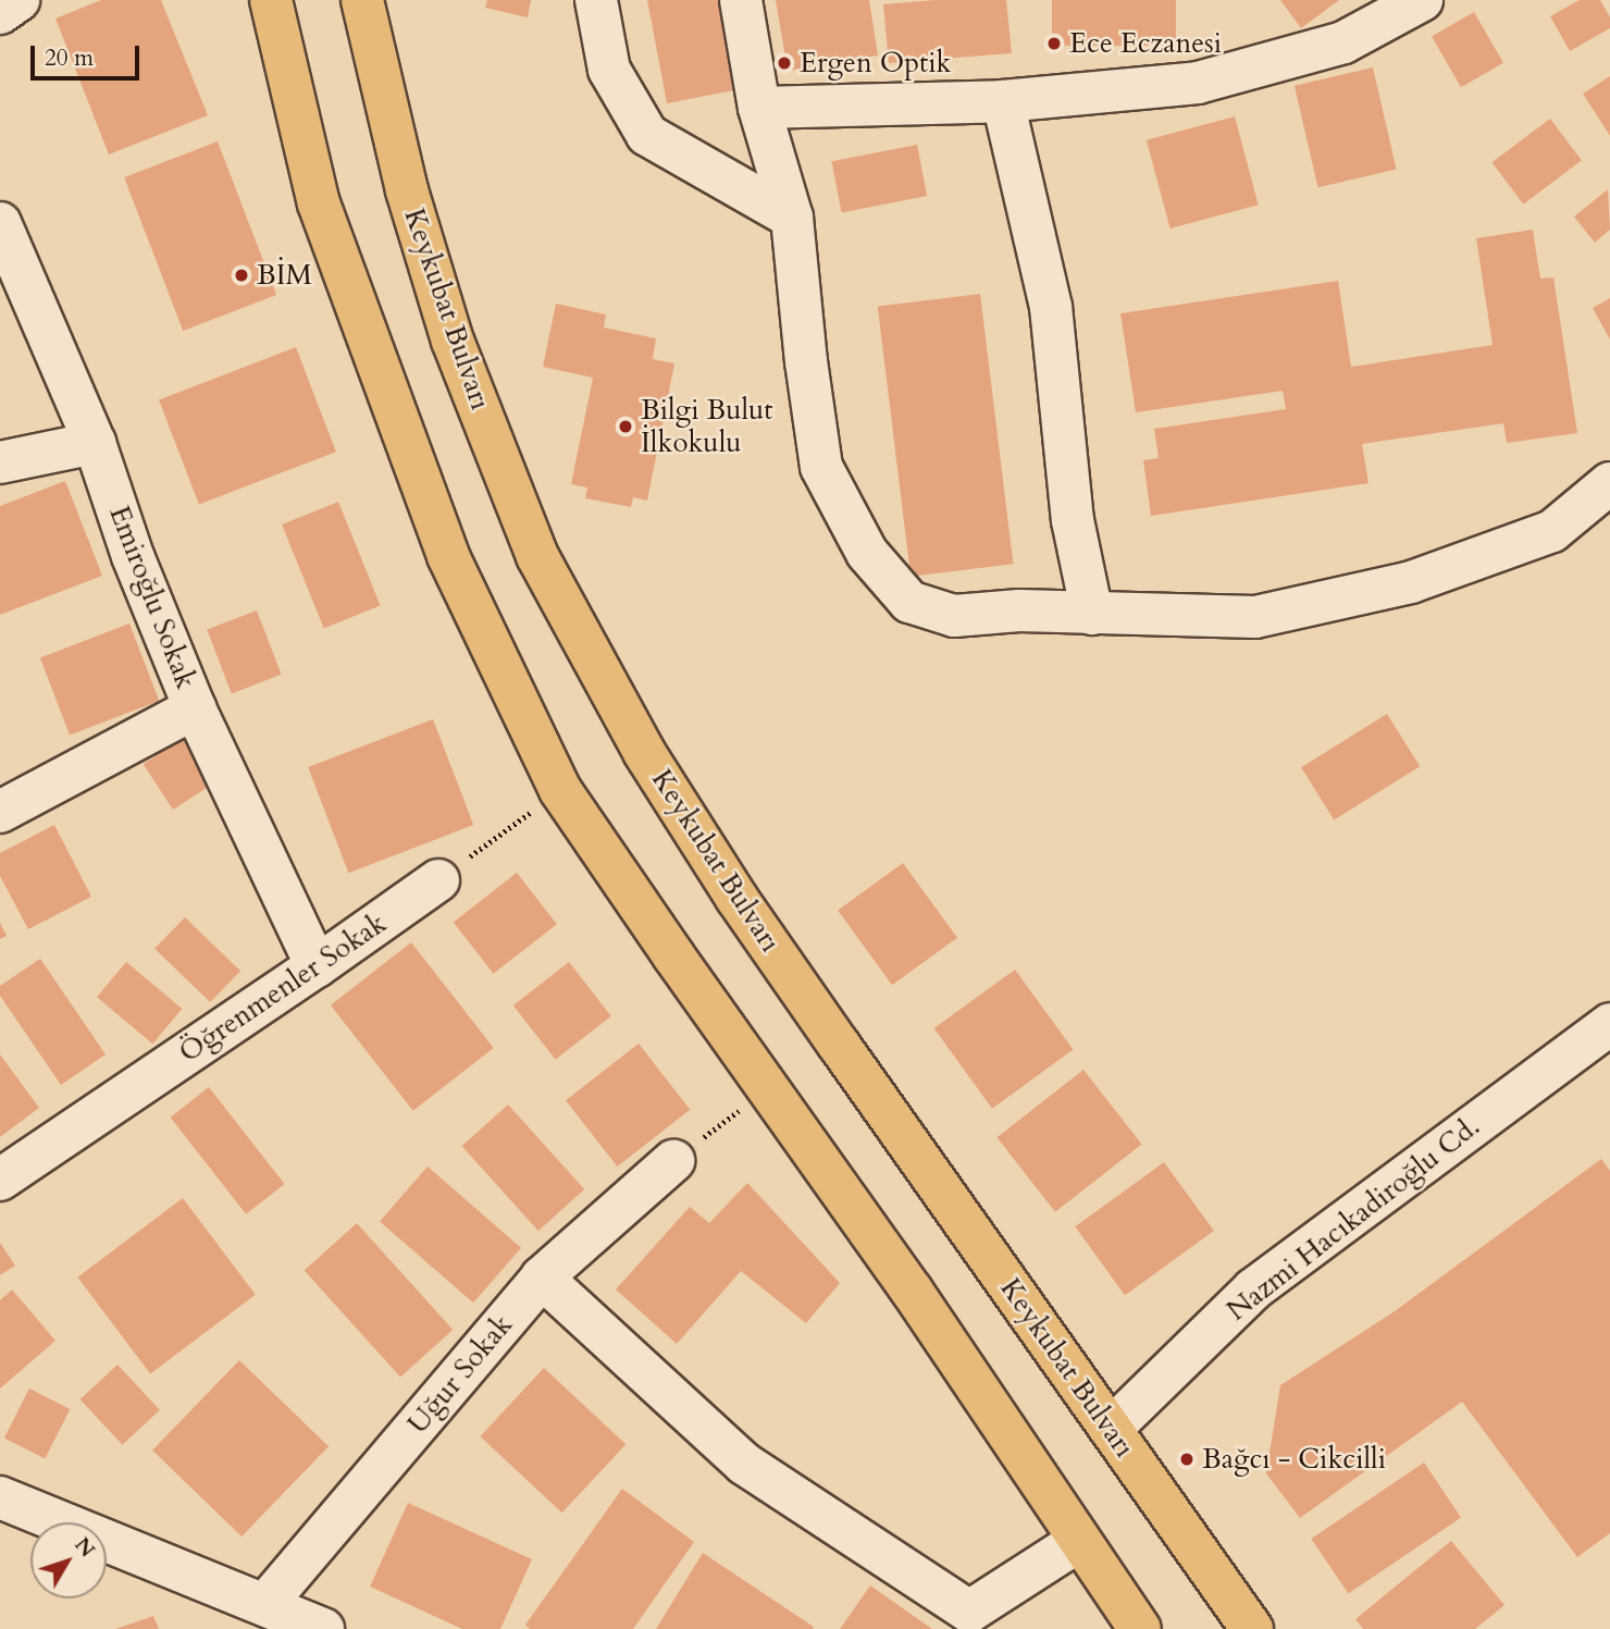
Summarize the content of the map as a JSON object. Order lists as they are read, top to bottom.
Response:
{
  "streets": {
    "highway": ["Keykubat Bulvarı"],
    "street": [
      "Emiroğlu Sokak",
      "Öğrenmenler Sokak",
      "Nazmi Hacıkadiroğlu Cd.",
      "Uğur Sokak"
    ]
  },
  "crossings": [
    ["Keykubat Bulvarı", "Nazmi Hacıkadiroğlu Cd."],
    ["Emiroğlu Sokak", "Öğrenmenler Sokak"]
  ],
  "places": [
    "Ece Eczanesi",
    "Ergen Optik",
    "BİM",
    "Bilgi Bulut İlkokulu",
    "Bağcı - Cikcilli"
  ],
  "scale_bar": "20 m",
  "north": "top right"
}
